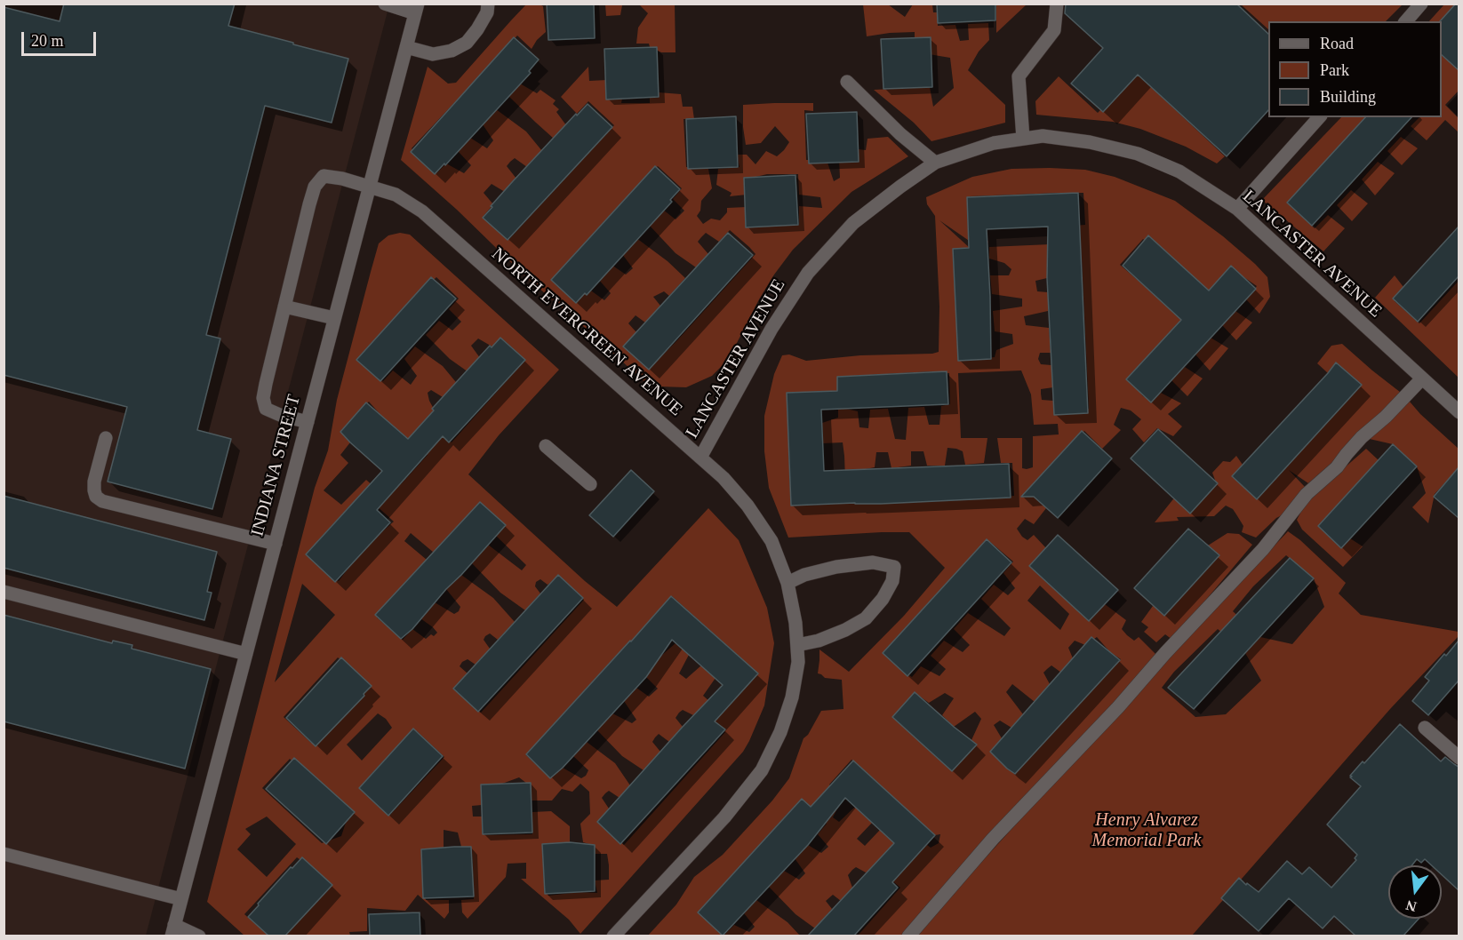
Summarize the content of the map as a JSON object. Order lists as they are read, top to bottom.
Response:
{
  "streets": {
    "street": ["LANCASTER AVENUE", "NORTH EVERGREEN AVENUE", "INDIANA STREET"]
  },
  "crossings": [
    ["LANCASTER AVENUE", "NORTH EVERGREEN AVENUE"],
    ["NORTH EVERGREEN AVENUE", "INDIANA STREET"]
  ],
  "parks": ["Henry Alvarez Memorial Park"],
  "legend": ["Road", "Park", "Building"],
  "scale_bar": "20 m",
  "north": "bottom"
}
